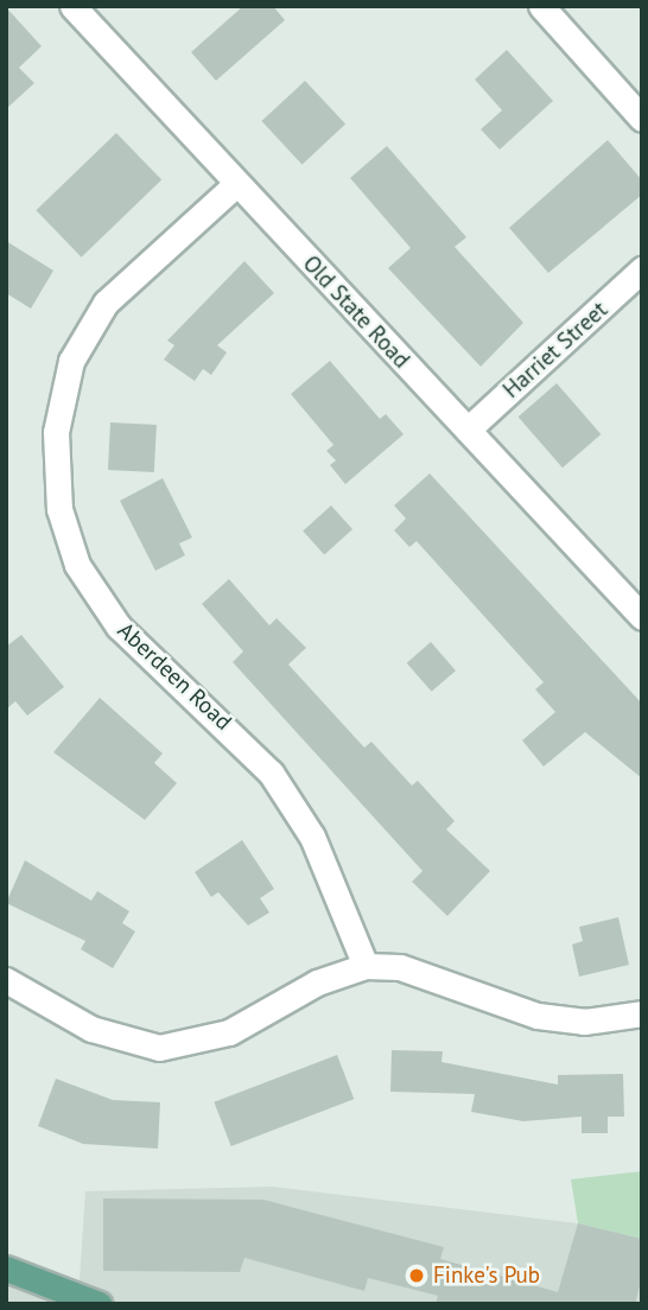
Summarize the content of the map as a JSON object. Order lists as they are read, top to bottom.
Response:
{
  "streets": {
    "street": ["Old State Road", "Harriet Street", "Aberdeen Road"]
  },
  "crossings": [
    ["Old State Road", "Harriet Street"],
    ["Old State Road", "Aberdeen Road"]
  ],
  "places": ["Finke's Pub"]
}
